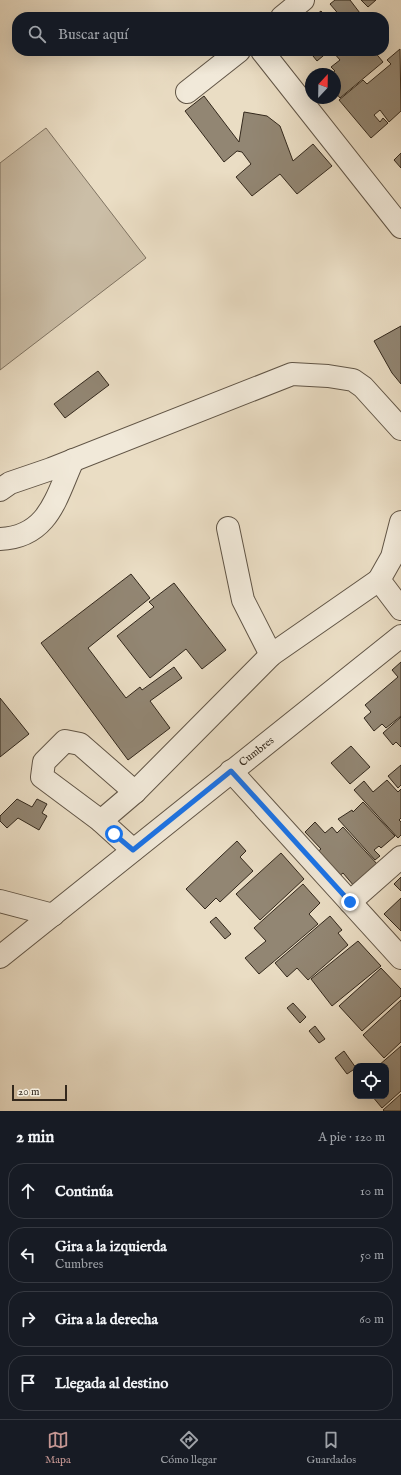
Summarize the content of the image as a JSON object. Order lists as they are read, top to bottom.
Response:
{
  "streets": {
    "street": ["Cumbres"]
  },
  "scale_bar": "20 m",
  "north": "top",
  "page": {
    "search": "Buscar aquí",
    "scale": "20 m",
    "heading": ["2 min", "A pie · 120 m"],
    "list": [
      ["Continúa", "10 m"],
      ["Gira a la izquierda", "Cumbres", "50 m"],
      ["Gira a la derecha", "60 m"],
      "Llegada al destino"
    ],
    "nav": ["Mapa", "Cómo llegar", "Guardados"]
  }
}
